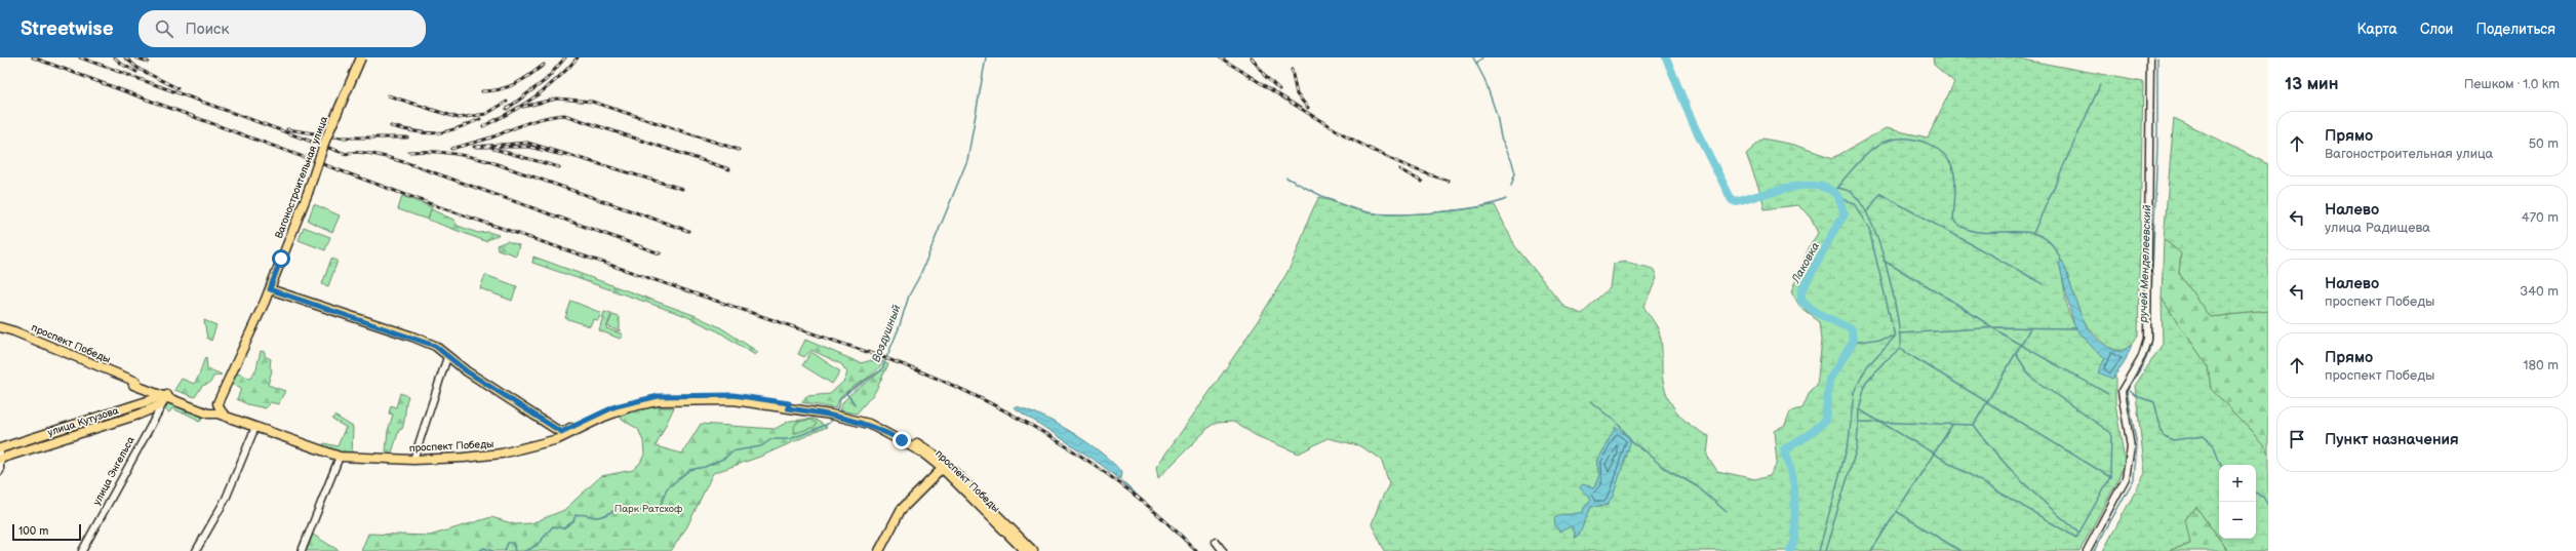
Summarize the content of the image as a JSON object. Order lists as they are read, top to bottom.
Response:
{
  "streets": {
    "main road": ["Вагоностроительная улица", "проспект Победы", "улица Кутузова"],
    "street": ["улица Энгельса"]
  },
  "crossings": [
    ["Вагоностроительная улица", "проспект Победы"],
    ["проспект Победы", "улица Кутузова"],
    ["проспект Победы", "улица Энгельса"],
    ["улица Кутузова", "улица Энгельса"]
  ],
  "water": ["Лаковка", "ручей Менделеевский", "Воздушный"],
  "parks": ["Парк Ратсхоф"],
  "scale_bar": "100 m",
  "page": {
    "header": "Streetwise",
    "search": "Поиск",
    "nav": ["Карта", "Слои", "Поделиться"],
    "heading": ["13 мин", "Пешком · 1.0 km"],
    "list": [
      ["Прямо", "Вагоностроительная улица", "50 m"],
      ["Налево", "улица Радищева", "470 m"],
      ["Налево", "проспект Победы", "340 m"],
      ["Прямо", "проспект Победы", "180 m"],
      "Пункт назначения"
    ],
    "map_buttons": ["+", "−"],
    "scale": "100 m"
  }
}
